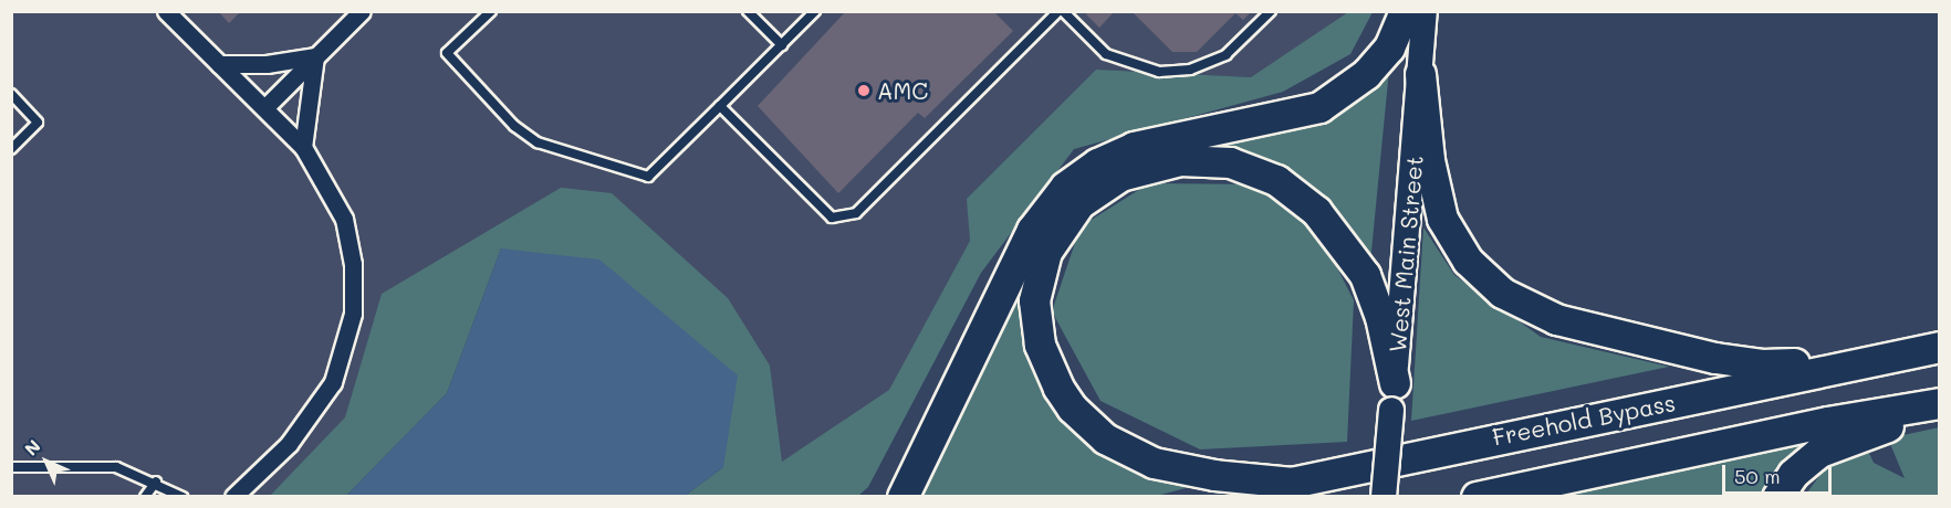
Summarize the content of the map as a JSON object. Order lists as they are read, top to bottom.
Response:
{
  "streets": {
    "highway": ["Freehold Bypass"],
    "main road": ["West Main Street"]
  },
  "places": ["AMC"],
  "scale_bar": "50 m",
  "north": "top left"
}
